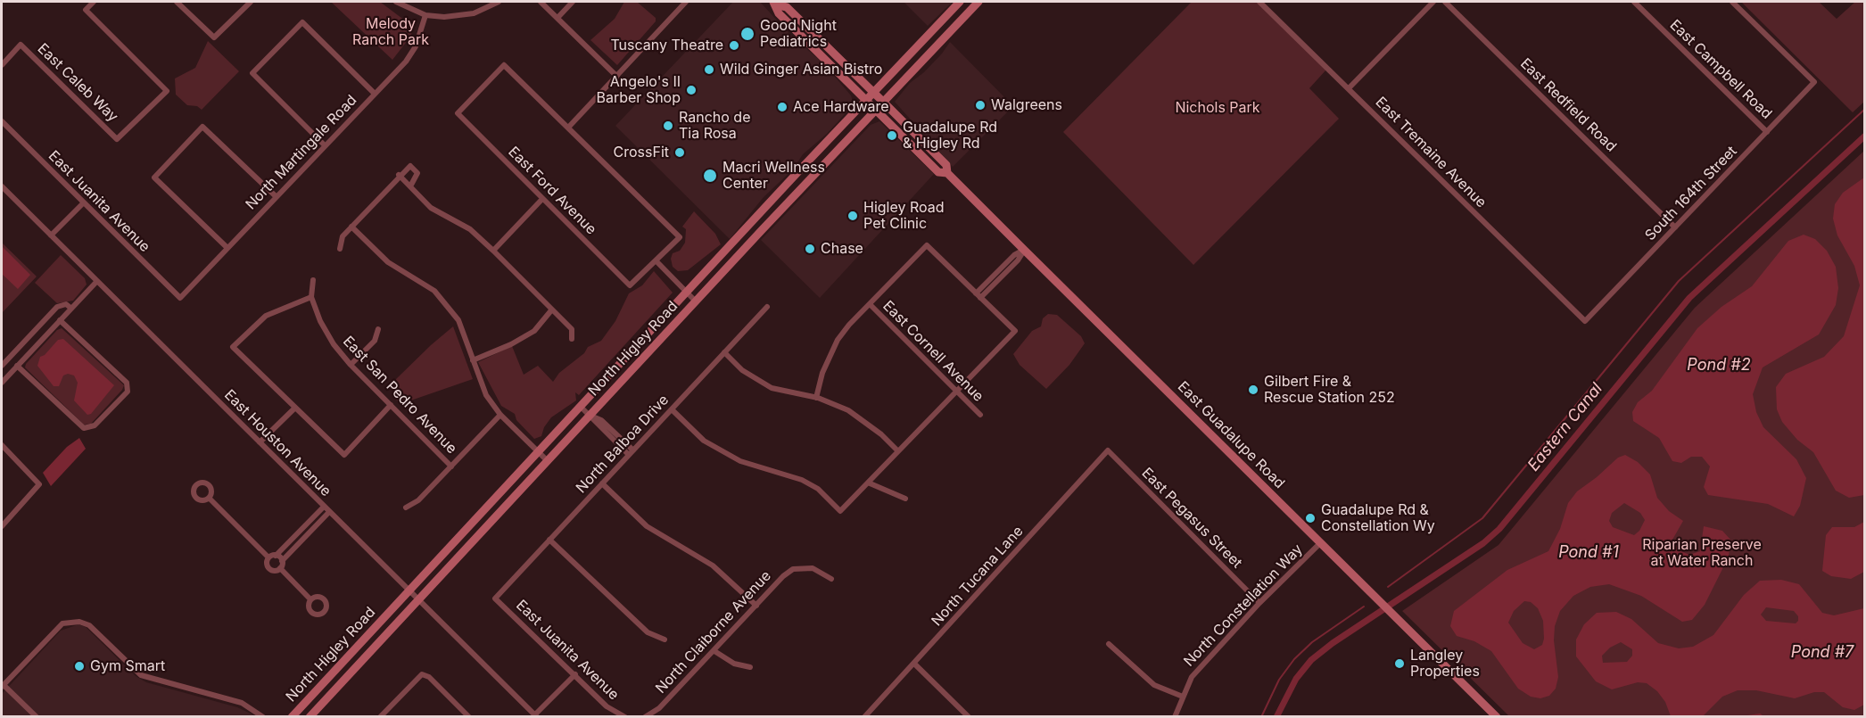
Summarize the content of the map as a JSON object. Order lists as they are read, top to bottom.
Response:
{
  "streets": {
    "main road": ["North Higley Road", "East Guadalupe Road"],
    "street": [
      "East Campbell Road",
      "East Caleb Way",
      "East Redfield Road",
      "North Martingale Road",
      "East Tremaine Avenue",
      "East Ford Avenue",
      "South 164th Street",
      "East Juanita Avenue",
      "East Cornell Avenue",
      "East San Pedro Avenue",
      "East Houston Avenue",
      "North Balboa Drive",
      "East Pegasus Street",
      "North Tucana Lane",
      "North Constellation Way",
      "North Claiborne Avenue"
    ]
  },
  "crossings": [
    ["East Campbell Road", "South 164th Street"],
    ["East Redfield Road", "South 164th Street"],
    ["North Martingale Road", "East Juanita Avenue"],
    ["East Tremaine Avenue", "South 164th Street"],
    ["East Juanita Avenue", "North Balboa Drive"],
    ["North Higley Road", "East Guadalupe Road"],
    ["North Higley Road", "East Houston Avenue"],
    ["East Guadalupe Road", "North Constellation Way"],
    ["East Pegasus Street", "North Tucana Lane"],
    ["East Pegasus Street", "North Constellation Way"]
  ],
  "water": [
    "Pond #2",
    "Eastern Canal",
    "Pond #1",
    "Pond #7"
  ],
  "parks": ["Melody Ranch Park", "Nichols Park", "Riparian Preserve at Water Ranch"],
  "places": [
    "Good Night Pediatrics",
    "Tuscany Theatre",
    "Wild Ginger Asian Bistro",
    "Angelo's II Barber Shop",
    "Walgreens",
    "Ace Hardware",
    "Rancho de Tia Rosa",
    "Guadalupe Rd & Higley Rd",
    "CrossFit",
    "Macri Wellness Center",
    "Higley Road Pet Clinic",
    "Chase",
    "Gilbert Fire & Rescue Station 252",
    "Guadalupe Rd & Constellation Wy",
    "Langley Properties",
    "Gym Smart"
  ]
}
